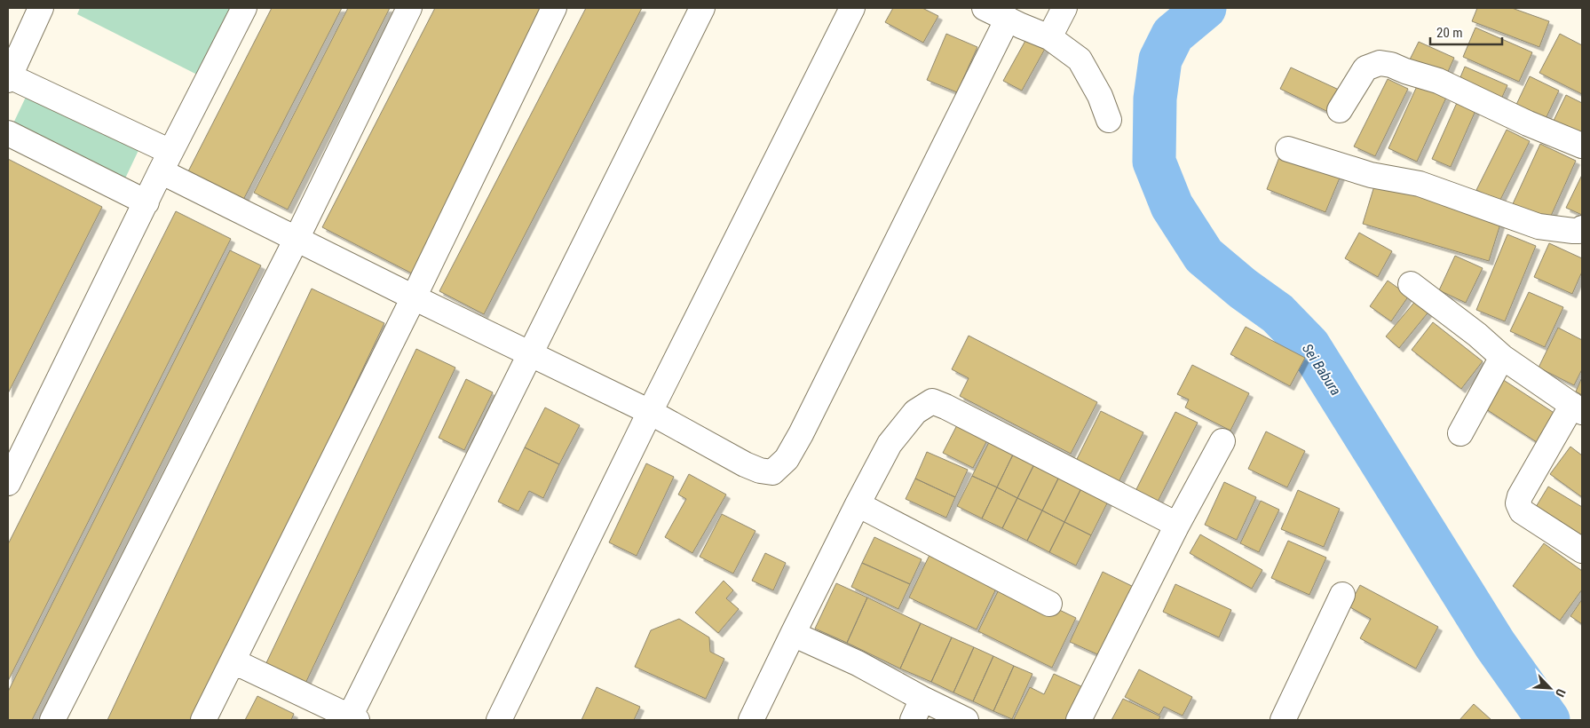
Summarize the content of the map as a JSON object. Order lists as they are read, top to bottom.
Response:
{
  "water": ["Sei Babura"],
  "scale_bar": "20 m",
  "north": "bottom right"
}
